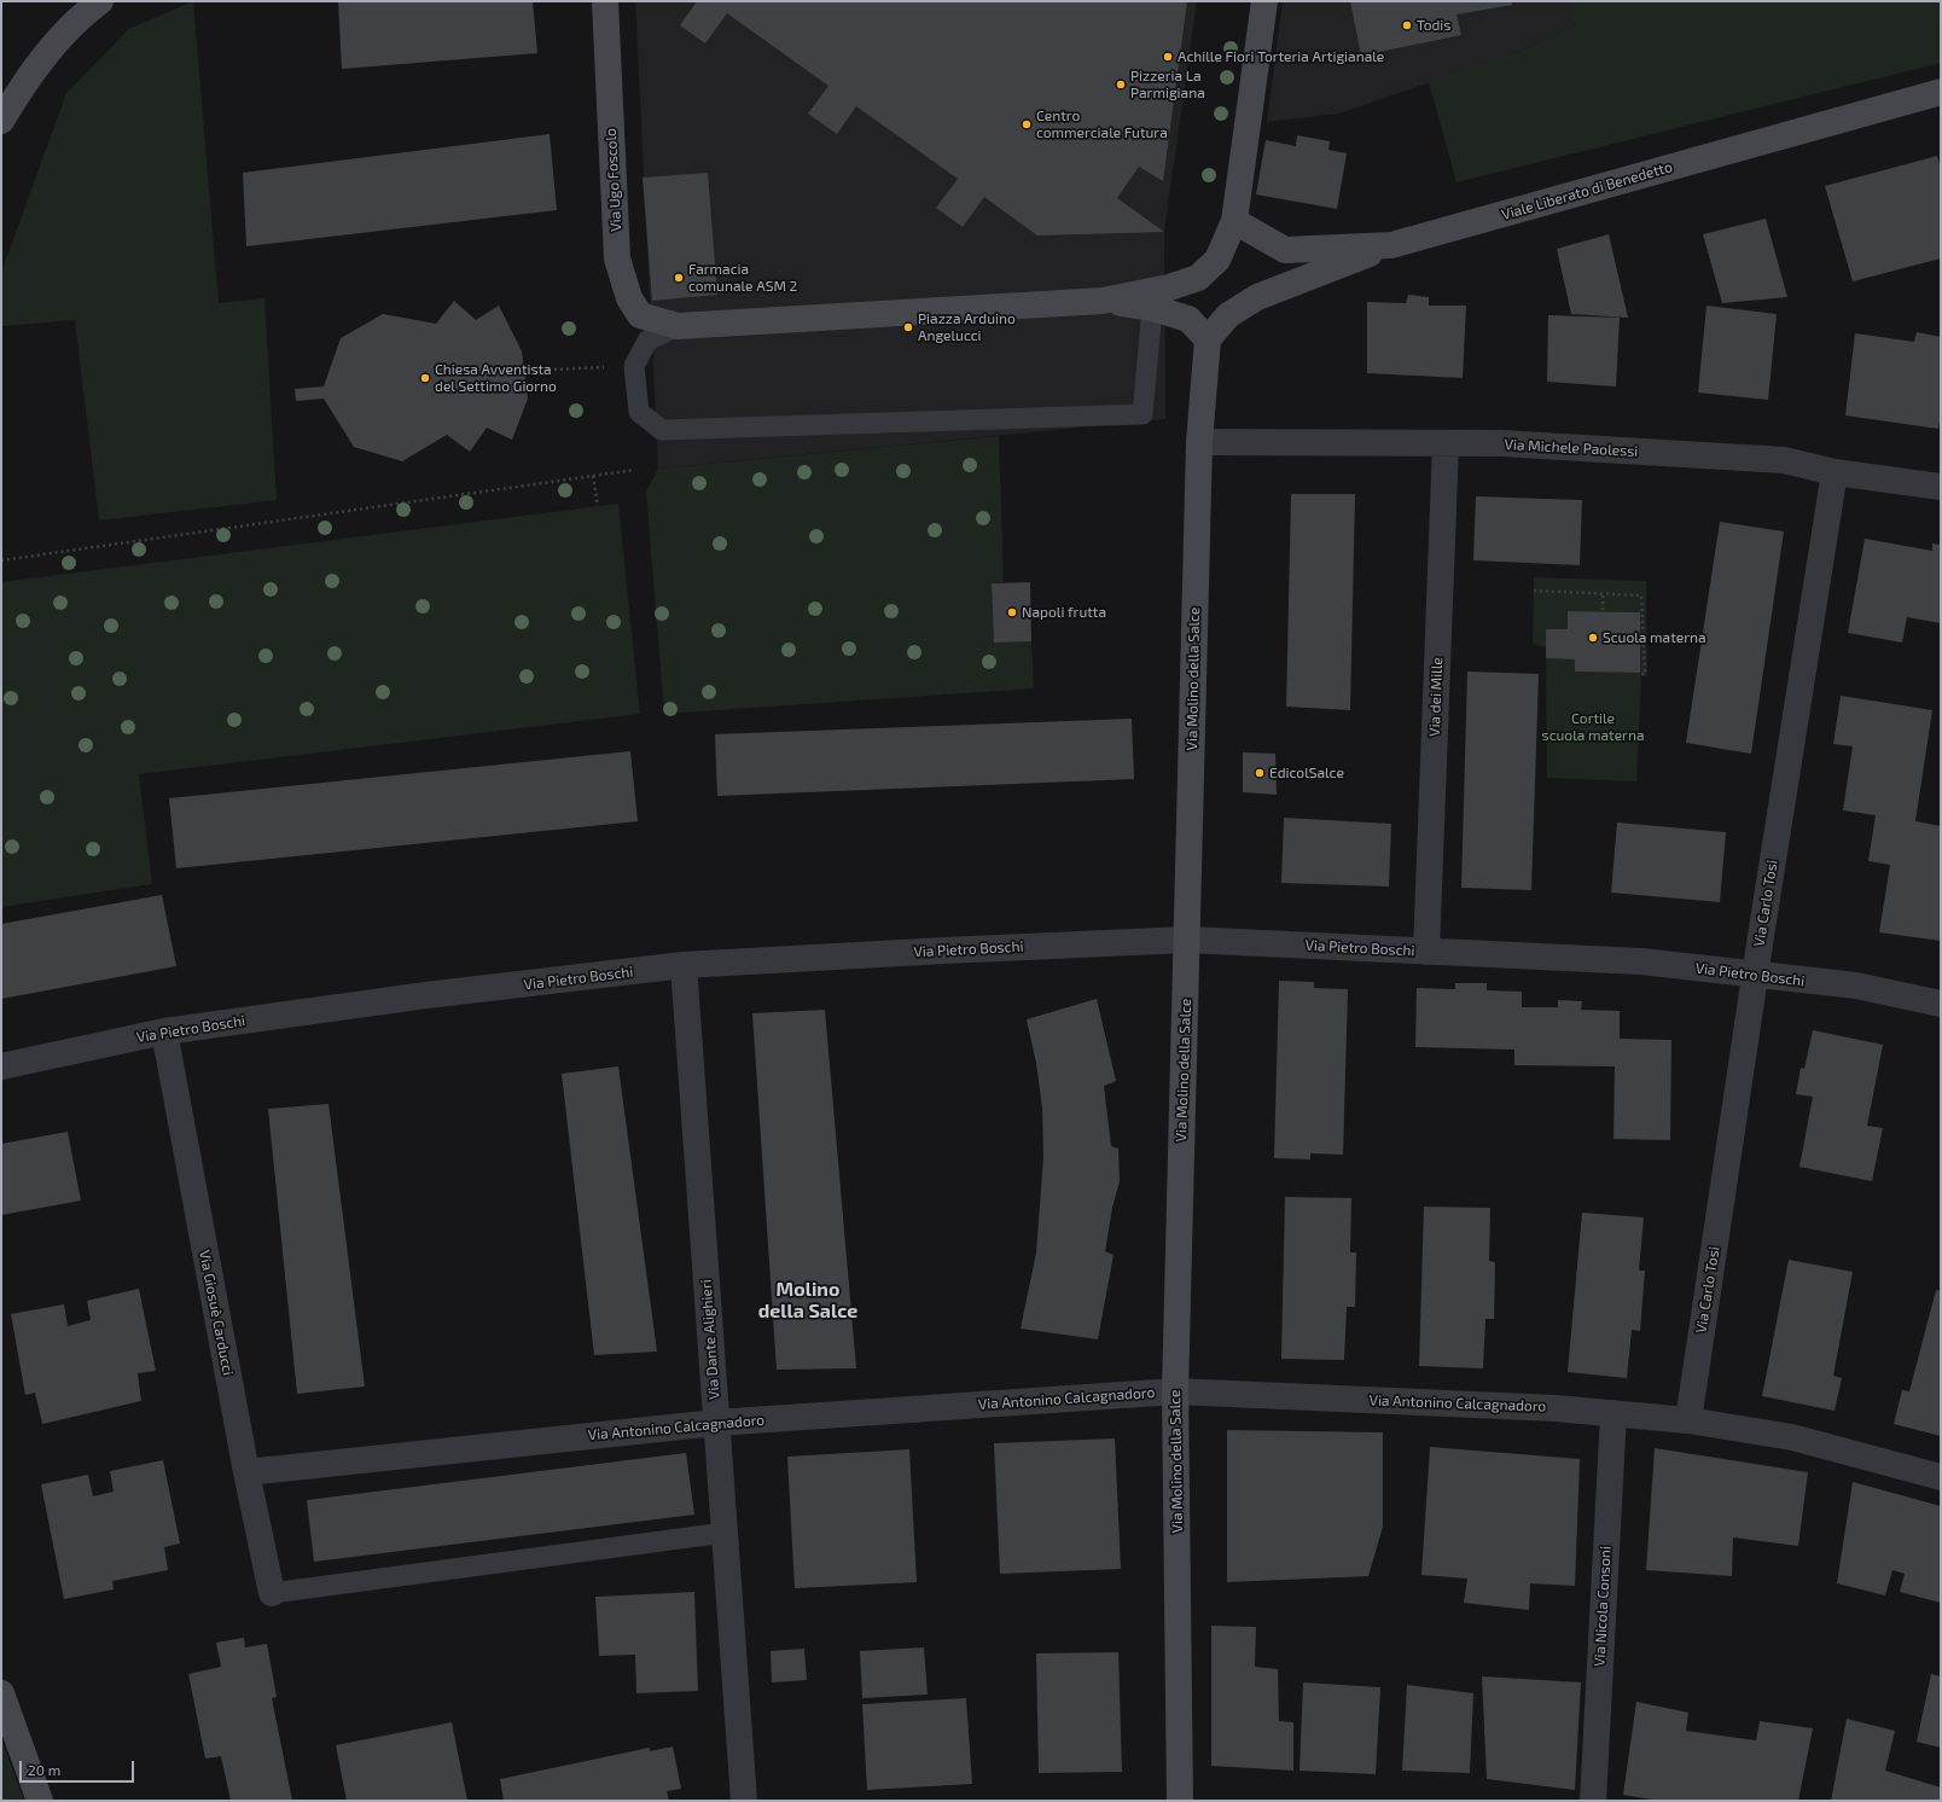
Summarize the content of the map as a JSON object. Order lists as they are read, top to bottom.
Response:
{
  "streets": {
    "main road": ["Via Ugo Foscolo", "Viale Liberato di Benedetto", "Via Molino della Salce"],
    "street": [
      "Via Michele Paolessi",
      "Via dei Mille",
      "Via Carlo Tosi",
      "Via Pietro Boschi",
      "Via Giosuè Carducci",
      "Via Dante Alighieri",
      "Via Antonino Calcagnadoro",
      "Via Nicola Consoni"
    ]
  },
  "crossings": [
    ["Via Michele Paolessi", "Via Molino della Salce"],
    ["Via Michele Paolessi", "Via dei Mille"],
    ["Via Michele Paolessi", "Via Carlo Tosi"],
    ["Via Molino della Salce", "Via Pietro Boschi"],
    ["Via Molino della Salce", "Via Antonino Calcagnadoro"],
    ["Via dei Mille", "Via Pietro Boschi"],
    ["Via Carlo Tosi", "Via Pietro Boschi"],
    ["Via Carlo Tosi", "Via Antonino Calcagnadoro"],
    ["Via Pietro Boschi", "Via Giosuè Carducci"],
    ["Via Pietro Boschi", "Via Dante Alighieri"],
    ["Via Giosuè Carducci", "Via Antonino Calcagnadoro"],
    ["Via Dante Alighieri", "Via Antonino Calcagnadoro"],
    ["Via Antonino Calcagnadoro", "Via Nicola Consoni"]
  ],
  "districts": ["Molino della Salce"],
  "parks": ["Cortile scuola materna"],
  "places": [
    "Todis",
    "Achille Fiori Torteria Artigianale",
    "Pizzeria La Parmigiana",
    "Centro commerciale Futura",
    "Farmacia comunale ASM 2",
    "Piazza Arduino Angelucci",
    "Chiesa Avventista del Settimo Giorno",
    "Napoli frutta",
    "Scuola materna",
    "EdicolSalce"
  ],
  "scale_bar": "20 m"
}
